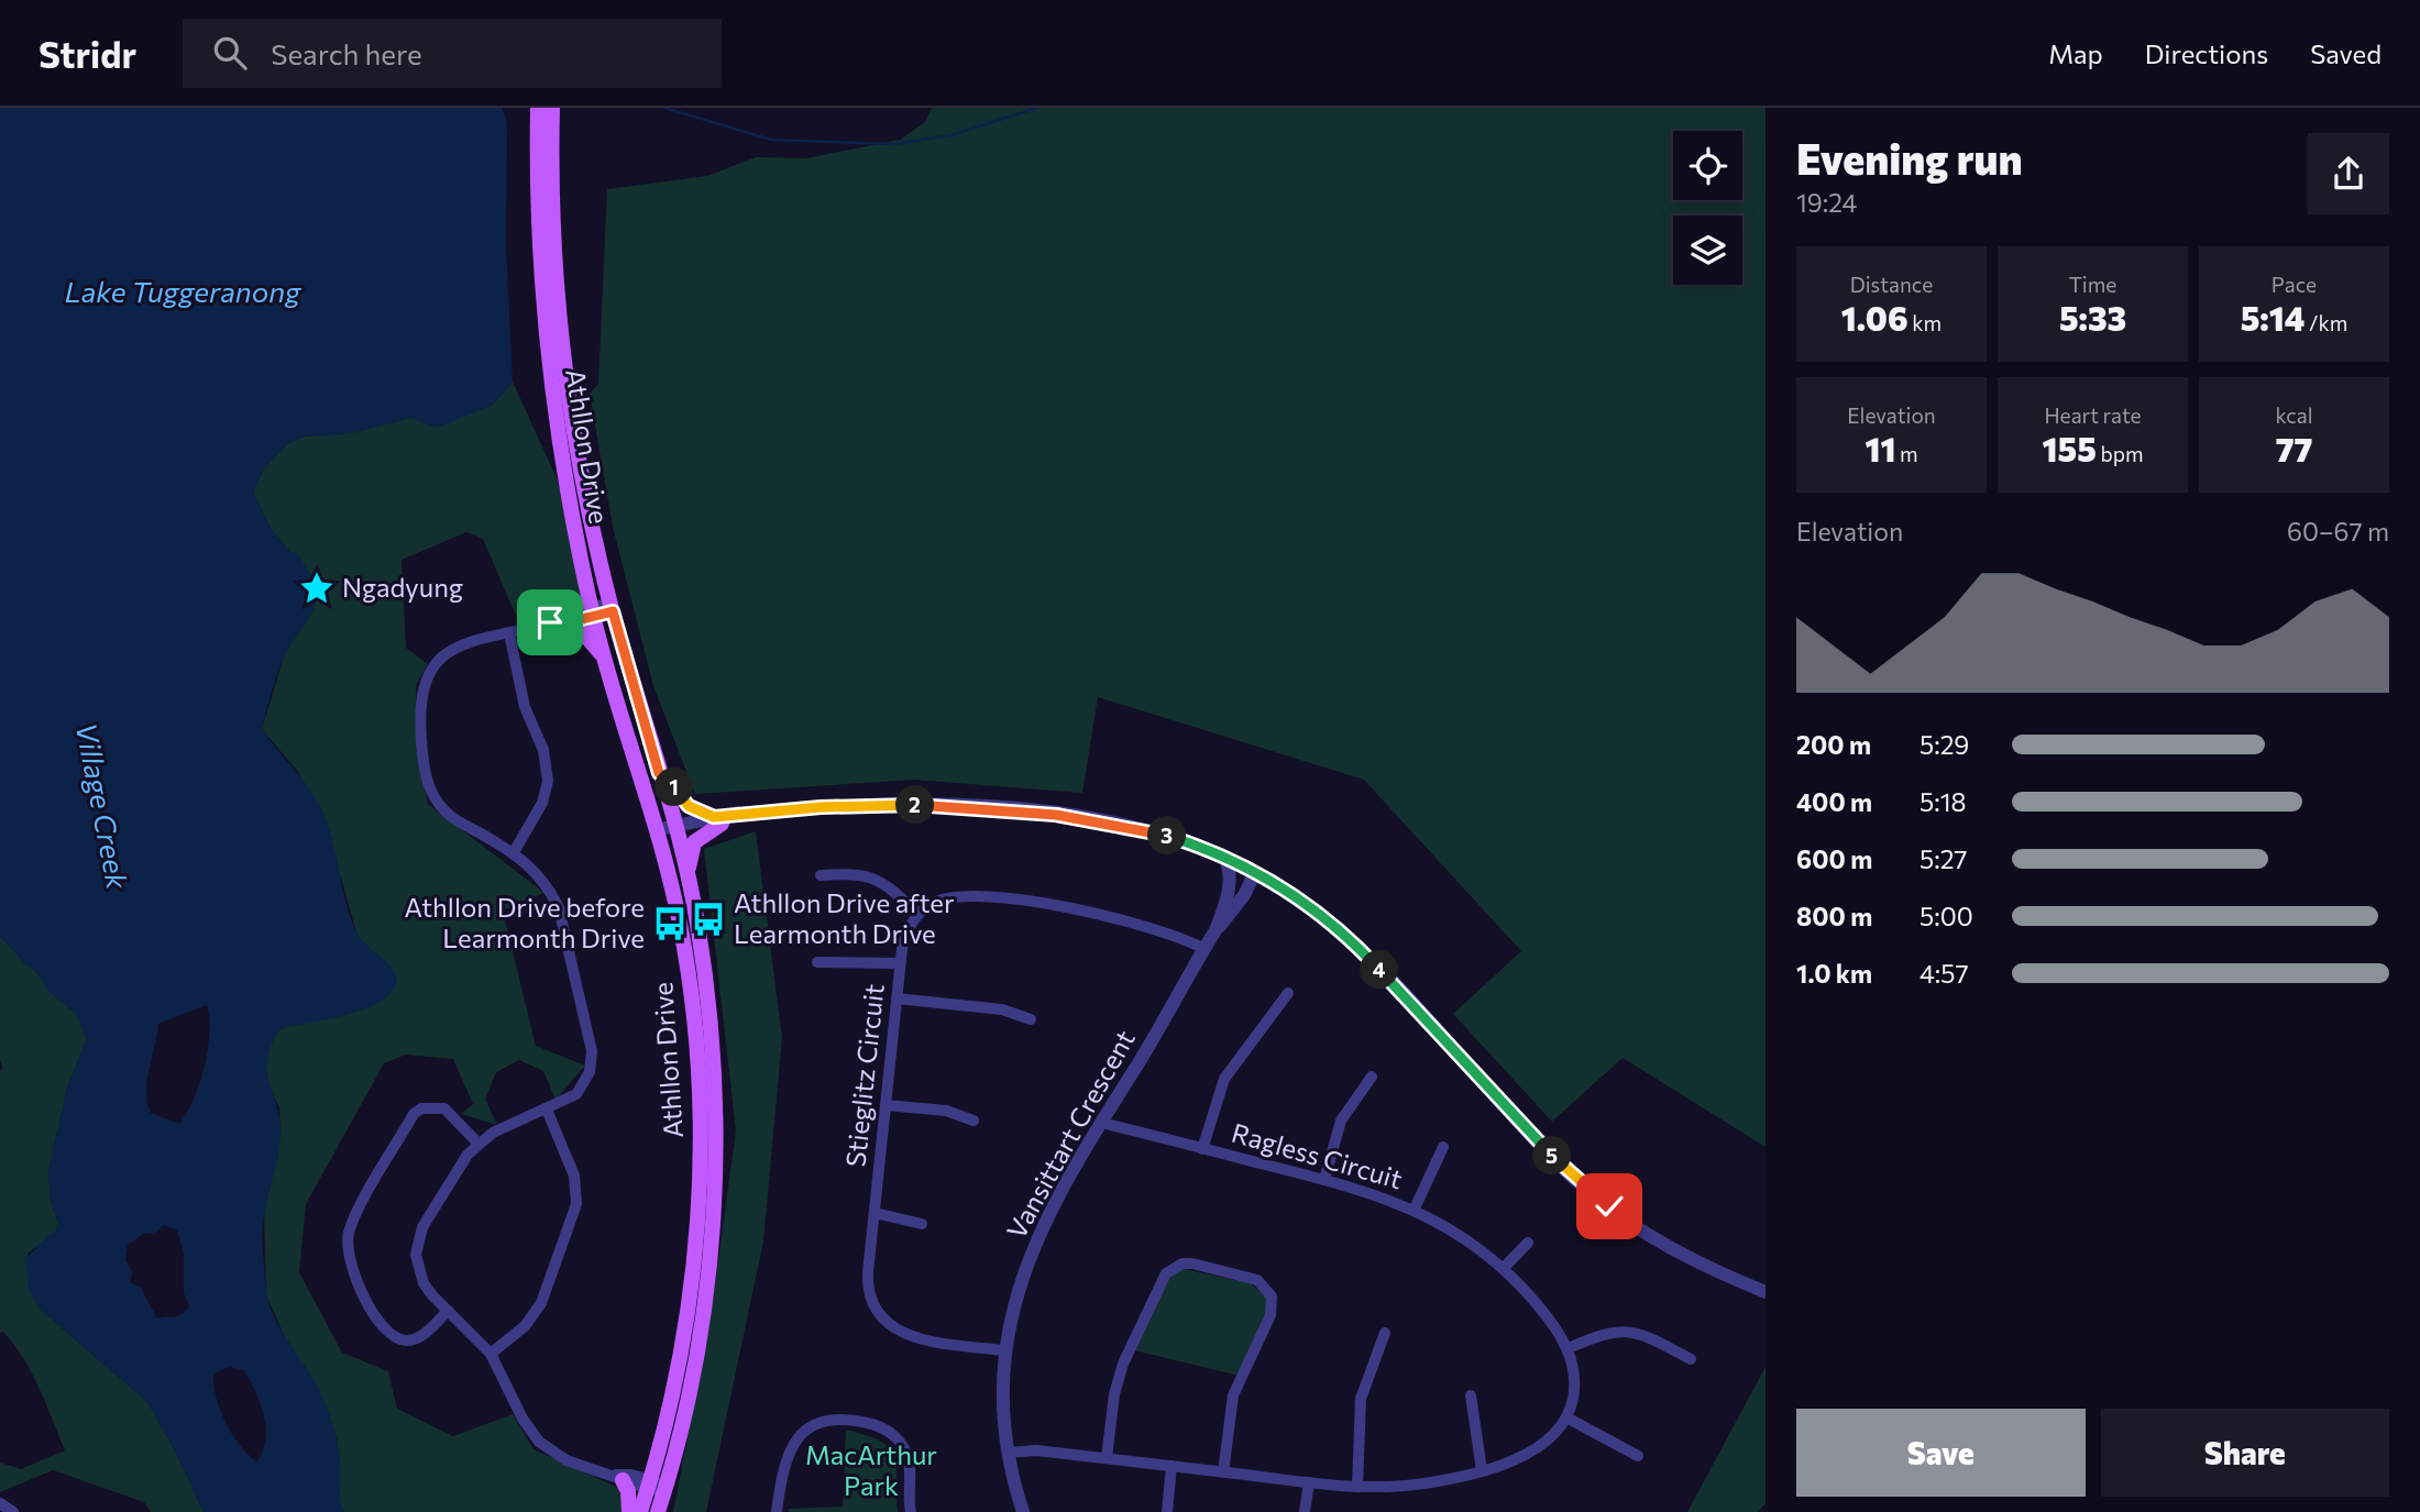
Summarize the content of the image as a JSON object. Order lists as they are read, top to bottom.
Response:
{
  "streets": {
    "main road": ["Athllon Drive"],
    "street": ["Stieglitz Circuit", "Vansittart Crescent", "Ragless Circuit"]
  },
  "crossings": [
    ["Stieglitz Circuit", "Vansittart Crescent"],
    ["Vansittart Crescent", "Ragless Circuit"]
  ],
  "water": ["Lake Tuggeranong", "Village Creek"],
  "parks": ["MacArthur Park"],
  "places": {
    "place": ["Ngadyung"],
    "bus stop": ["Athllon Drive after Learmonth Drive", "Athllon Drive before Learmonth Drive"]
  },
  "page": {
    "header": "Stridr",
    "search": "Search here",
    "nav": ["Map", "Directions", "Saved"],
    "heading": ["Evening run", "19:24"],
    "stats": [
      ["Distance", "1.06 km"],
      ["Time", "5:33"],
      ["Pace", "5:14 /km"],
      ["Elevation", "11 m"],
      ["Heart rate", "155 bpm"],
      ["kcal", "77"]
    ],
    "chart": ["Elevation", "60–67 m"],
    "list": [
      {
        "name": "200 m",
        "note": "5:29"
      },
      {
        "name": "400 m",
        "note": "5:18"
      },
      {
        "name": "600 m",
        "note": "5:27"
      },
      {
        "name": "800 m",
        "note": "5:00"
      },
      {
        "name": "1.0 km",
        "note": "4:57"
      }
    ],
    "pins": [
      "1",
      "2",
      "3",
      "4",
      "5"
    ],
    "buttons": ["Save", "Share"]
  }
}
